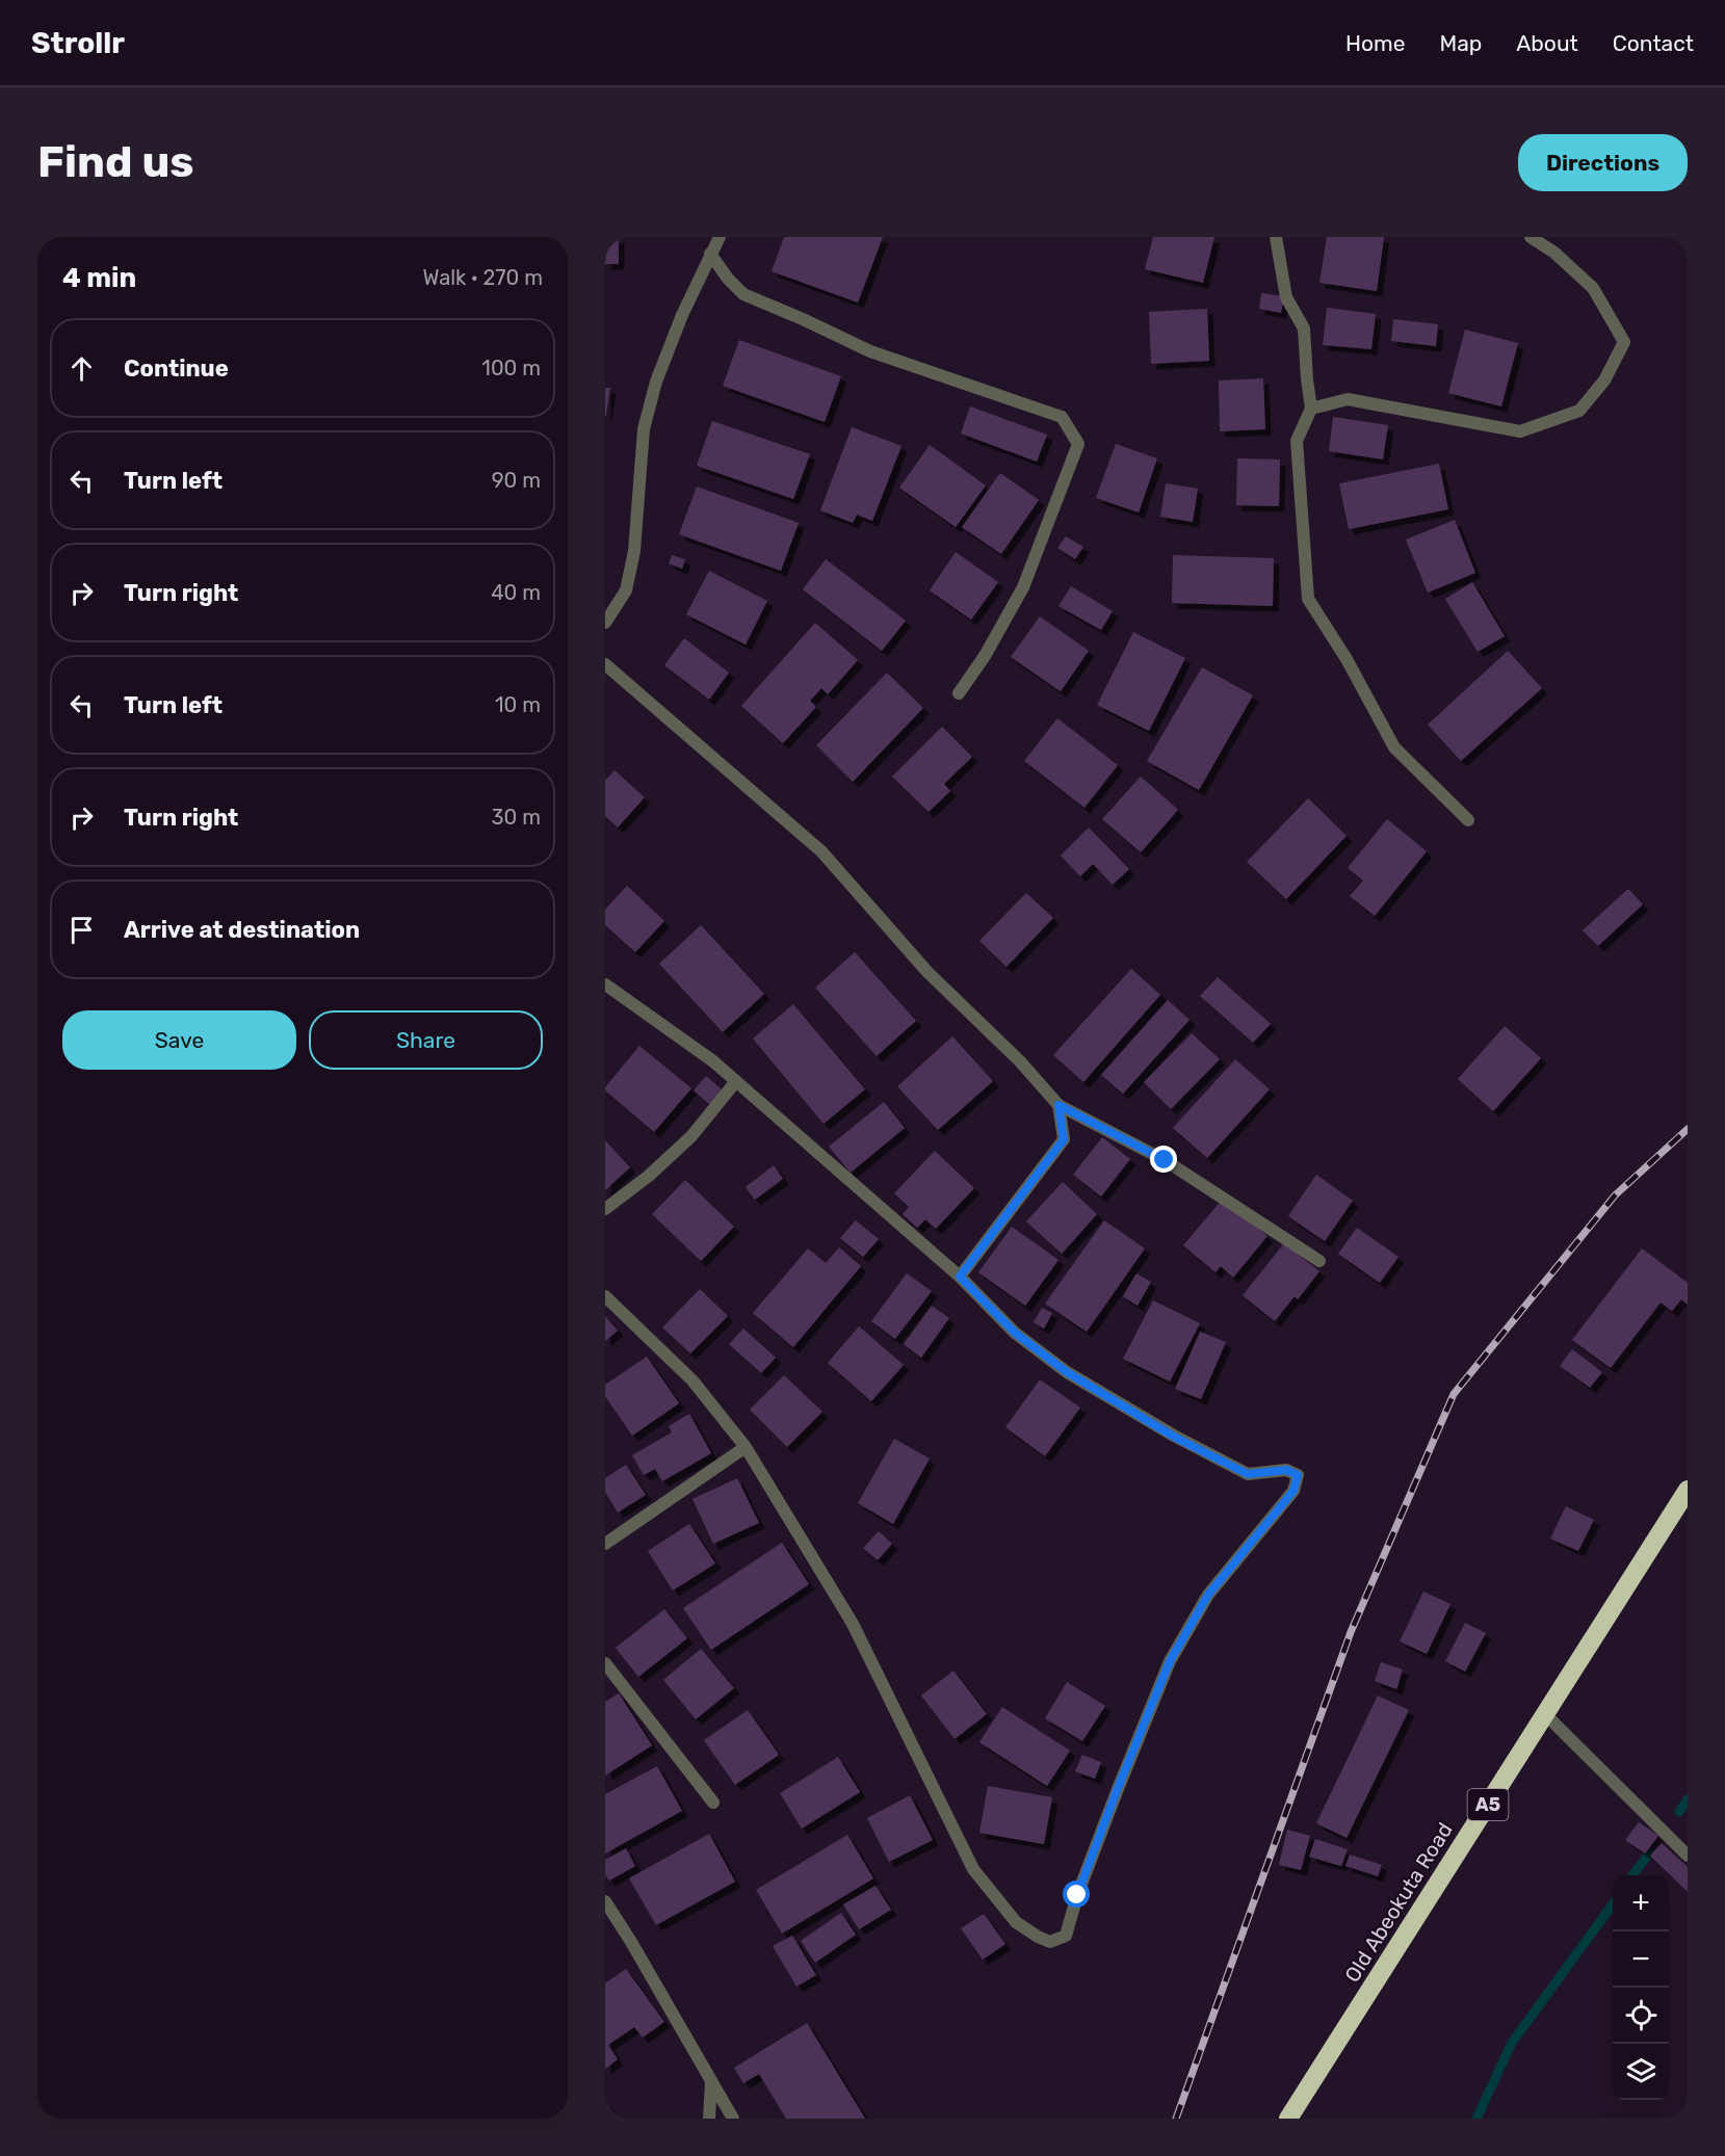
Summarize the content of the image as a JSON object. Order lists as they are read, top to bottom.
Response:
{
  "streets": {
    "highway": ["A5", "Old Abeokuta Road"]
  },
  "page": {
    "header": "Strollr",
    "nav": [
      "Home",
      "Map",
      "About",
      "Contact"
    ],
    "buttons": [
      "Directions",
      ["Save", "Share"]
    ],
    "title": "Find us",
    "heading": ["4 min", "Walk · 270 m"],
    "list": [
      ["Continue", "100 m"],
      ["Turn left", "90 m"],
      ["Turn right", "40 m"],
      ["Turn left", "10 m"],
      ["Turn right", "30 m"],
      "Arrive at destination"
    ],
    "map_buttons": ["+", "−"]
  }
}
